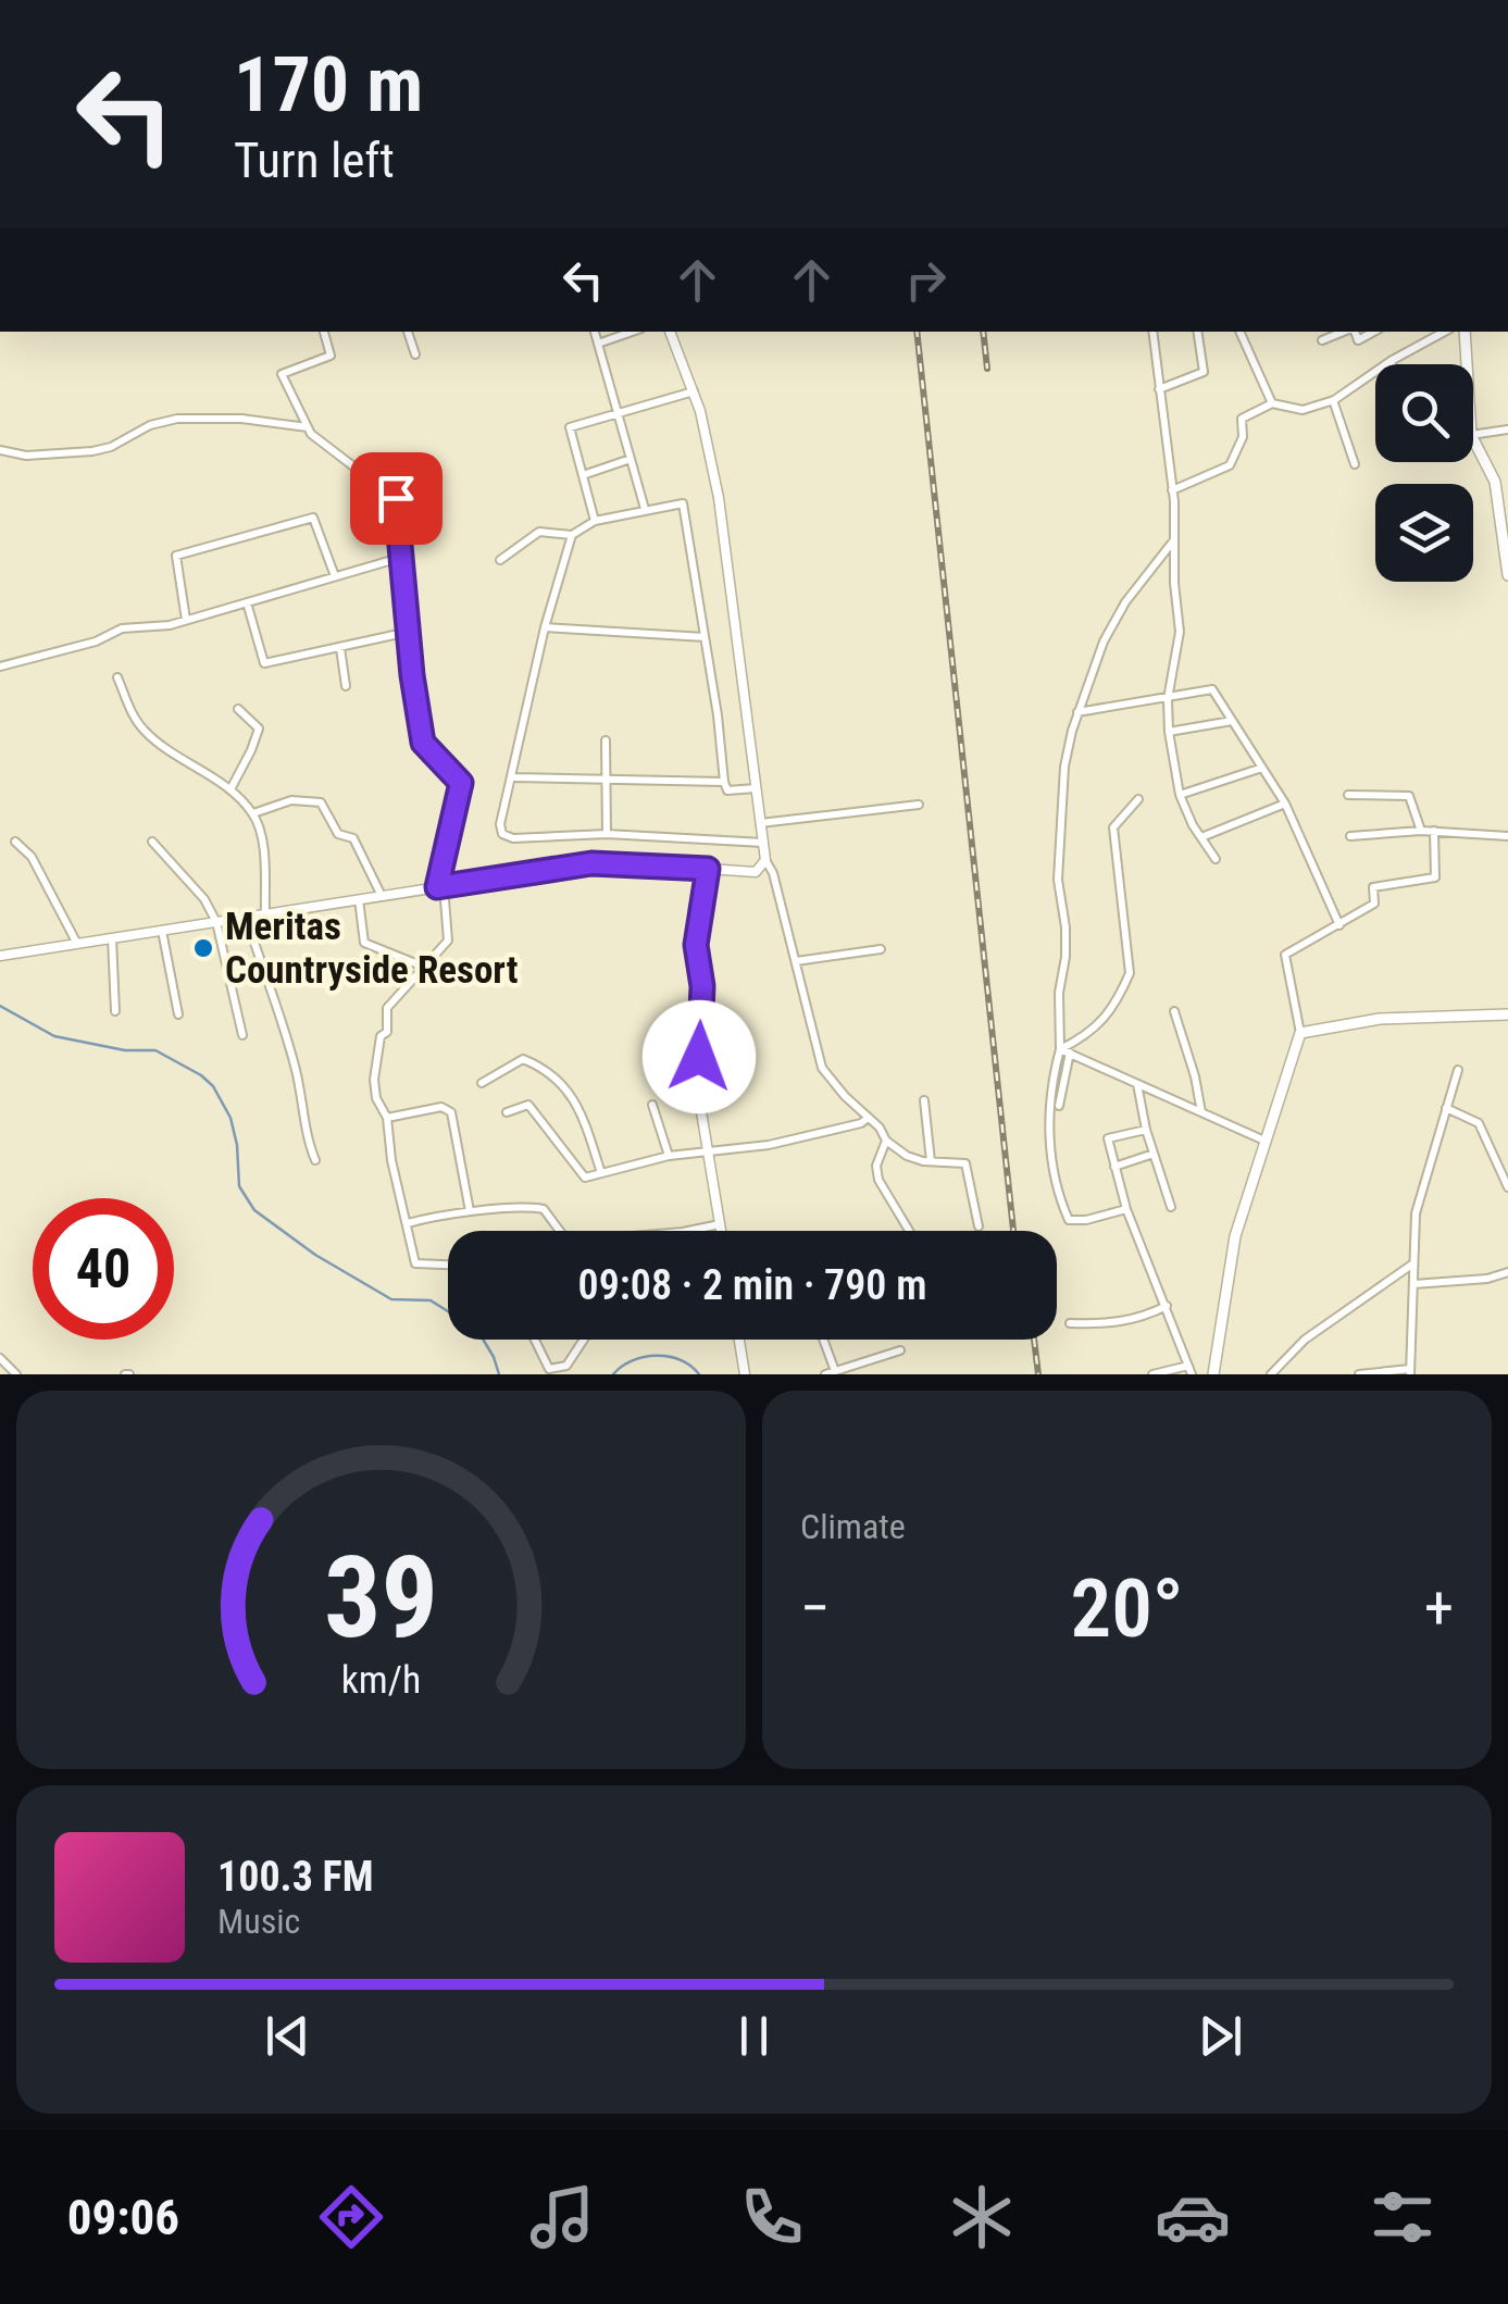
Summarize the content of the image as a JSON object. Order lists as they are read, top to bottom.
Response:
{
  "places": ["Meritas Countryside Resort"],
  "page": {
    "turn": ["170 m", "Turn left"],
    "limit": "40",
    "trip": "09:08 · 2 min · 790 m",
    "tile": "Climate",
    "heat": ["−", "20°", "+"],
    "song": ["100.3 FM", "Music"],
    "tabs": "09:06",
    "gauge": ["39", "km/h"]
  }
}
